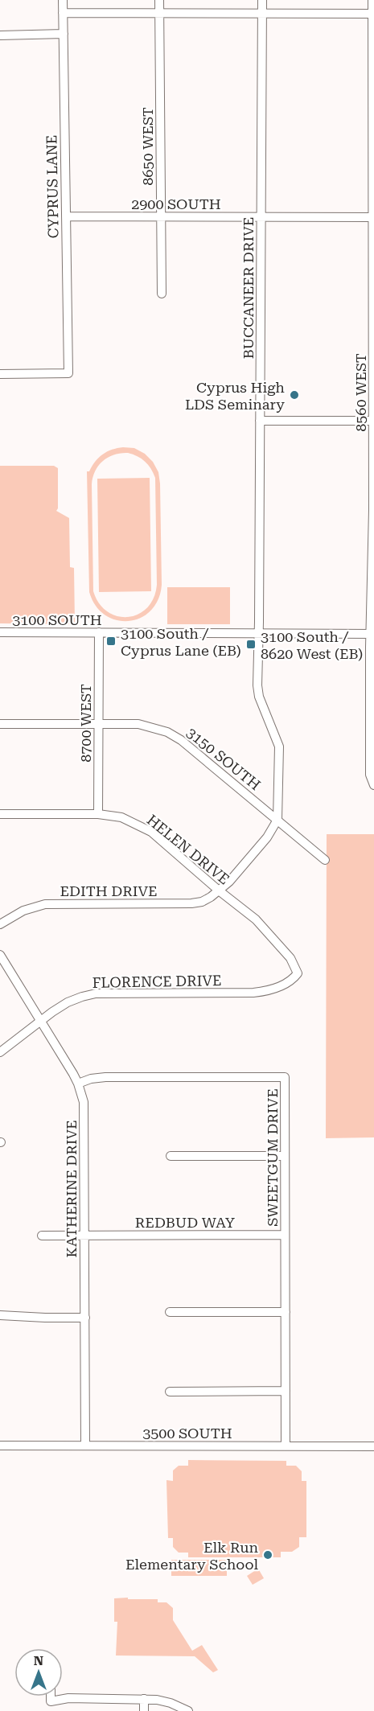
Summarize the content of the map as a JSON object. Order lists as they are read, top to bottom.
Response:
{
  "streets": {
    "street": [
      "8650 WEST",
      "CYPRUS LANE",
      "2900 SOUTH",
      "BUCCANEER DRIVE",
      "8560 WEST",
      "3100 SOUTH",
      "8700 WEST",
      "3150 SOUTH",
      "HELEN DRIVE",
      "EDITH DRIVE",
      "FLORENCE DRIVE",
      "SWEETGUM DRIVE",
      "KATHERINE DRIVE",
      "REDBUD WAY",
      "3500 SOUTH"
    ]
  },
  "crossings": [
    ["8650 WEST", "2900 SOUTH"],
    ["CYPRUS LANE", "2900 SOUTH"],
    ["2900 SOUTH", "BUCCANEER DRIVE"],
    ["2900 SOUTH", "8560 WEST"],
    ["BUCCANEER DRIVE", "3100 SOUTH"],
    ["BUCCANEER DRIVE", "3150 SOUTH"],
    ["BUCCANEER DRIVE", "EDITH DRIVE"],
    ["8560 WEST", "3100 SOUTH"],
    ["3100 SOUTH", "8700 WEST"],
    ["8700 WEST", "3150 SOUTH"],
    ["8700 WEST", "HELEN DRIVE"],
    ["3150 SOUTH", "EDITH DRIVE"],
    ["HELEN DRIVE", "EDITH DRIVE"],
    ["HELEN DRIVE", "FLORENCE DRIVE"],
    ["FLORENCE DRIVE", "KATHERINE DRIVE"],
    ["SWEETGUM DRIVE", "KATHERINE DRIVE"],
    ["SWEETGUM DRIVE", "REDBUD WAY"],
    ["SWEETGUM DRIVE", "3500 SOUTH"],
    ["KATHERINE DRIVE", "REDBUD WAY"],
    ["KATHERINE DRIVE", "3500 SOUTH"]
  ],
  "places": {
    "other": ["Cyprus High LDS Seminary", "Elk Run Elementary School"],
    "transit": ["3100 South / Cyprus Lane (EB)", "3100 South / 8620 West (EB)"]
  },
  "north": "top"
}
